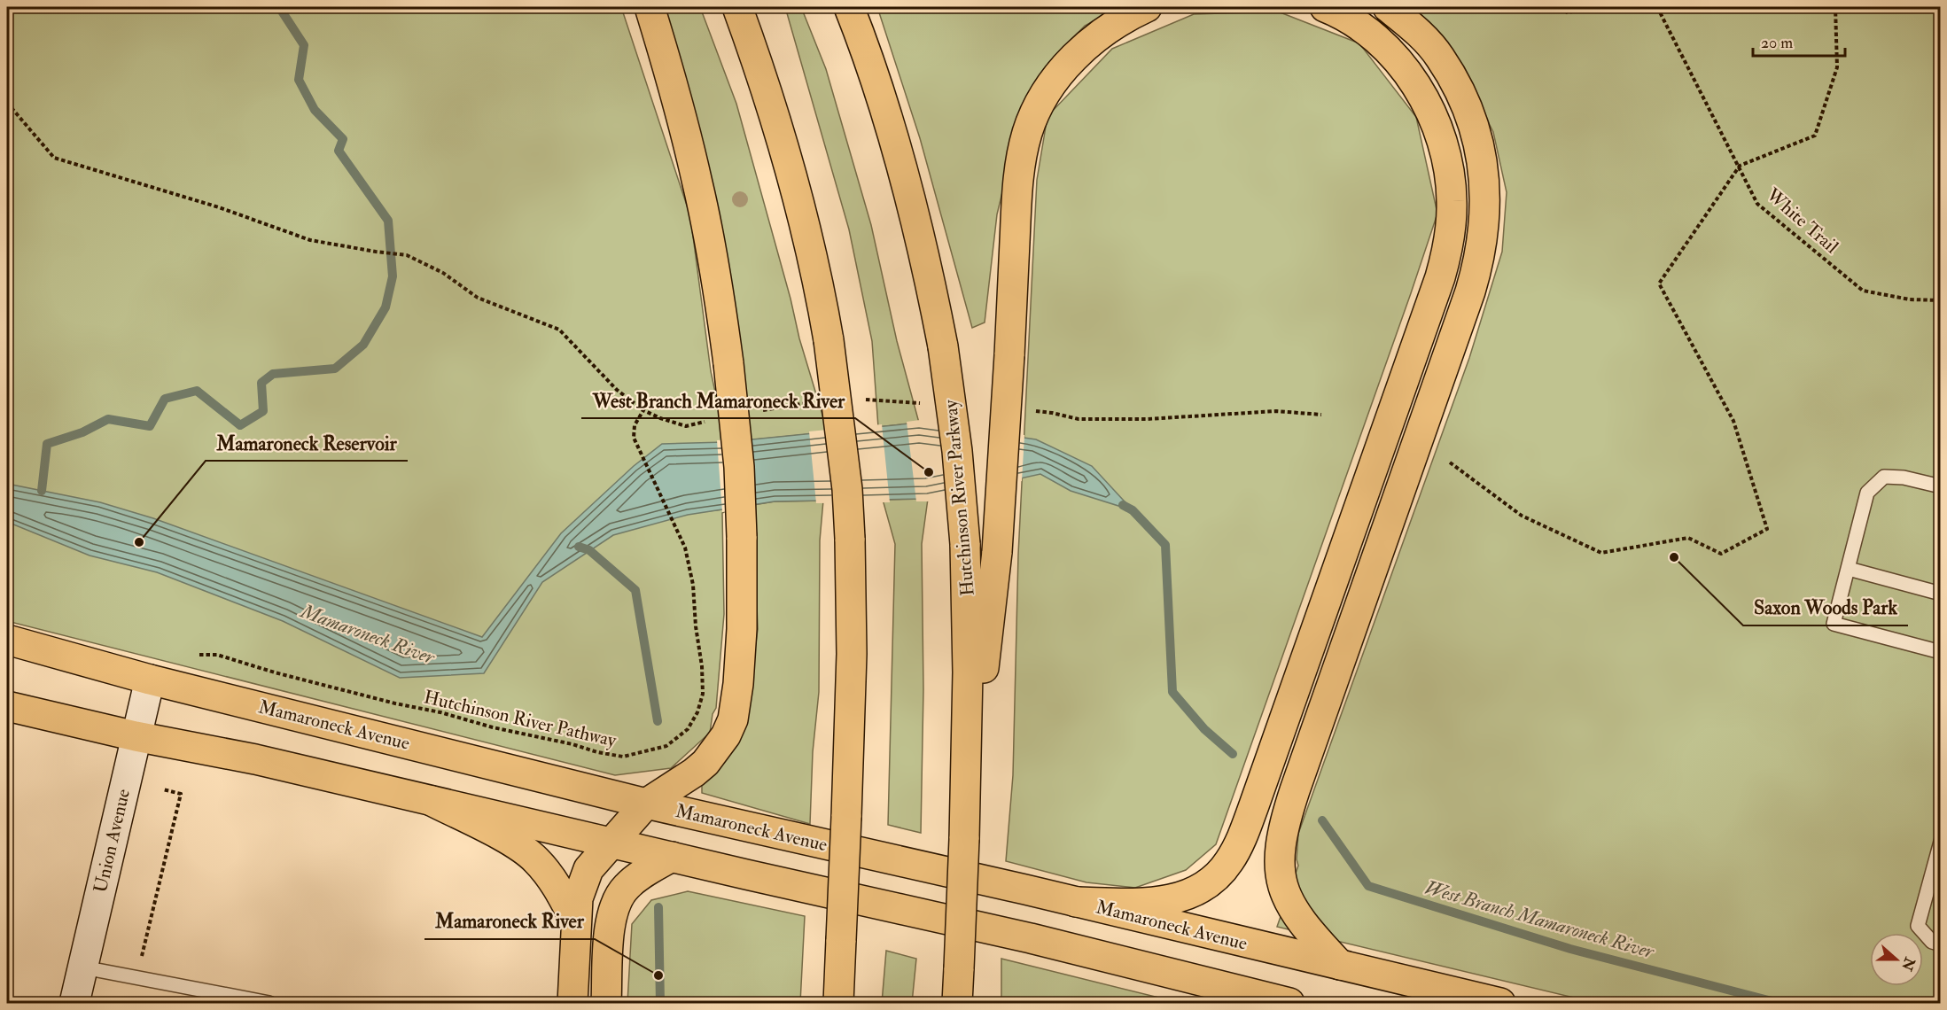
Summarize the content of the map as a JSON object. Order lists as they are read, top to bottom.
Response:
{
  "streets": {
    "main road": ["Hutchinson River Parkway", "Mamaroneck Avenue"],
    "street": ["Union Avenue"],
    "path": ["White Trail", "Hutchinson River Pathway"]
  },
  "crossings": [
    ["Mamaroneck Avenue", "Union Avenue"]
  ],
  "water": ["Mamaroneck River", "West Branch Mamaroneck River"],
  "places": [
    "West Branch Mamaroneck River",
    "Mamaroneck Reservoir",
    "Saxon Woods Park",
    "Mamaroneck River"
  ],
  "scale_bar": "20 m",
  "north": "right"
}
